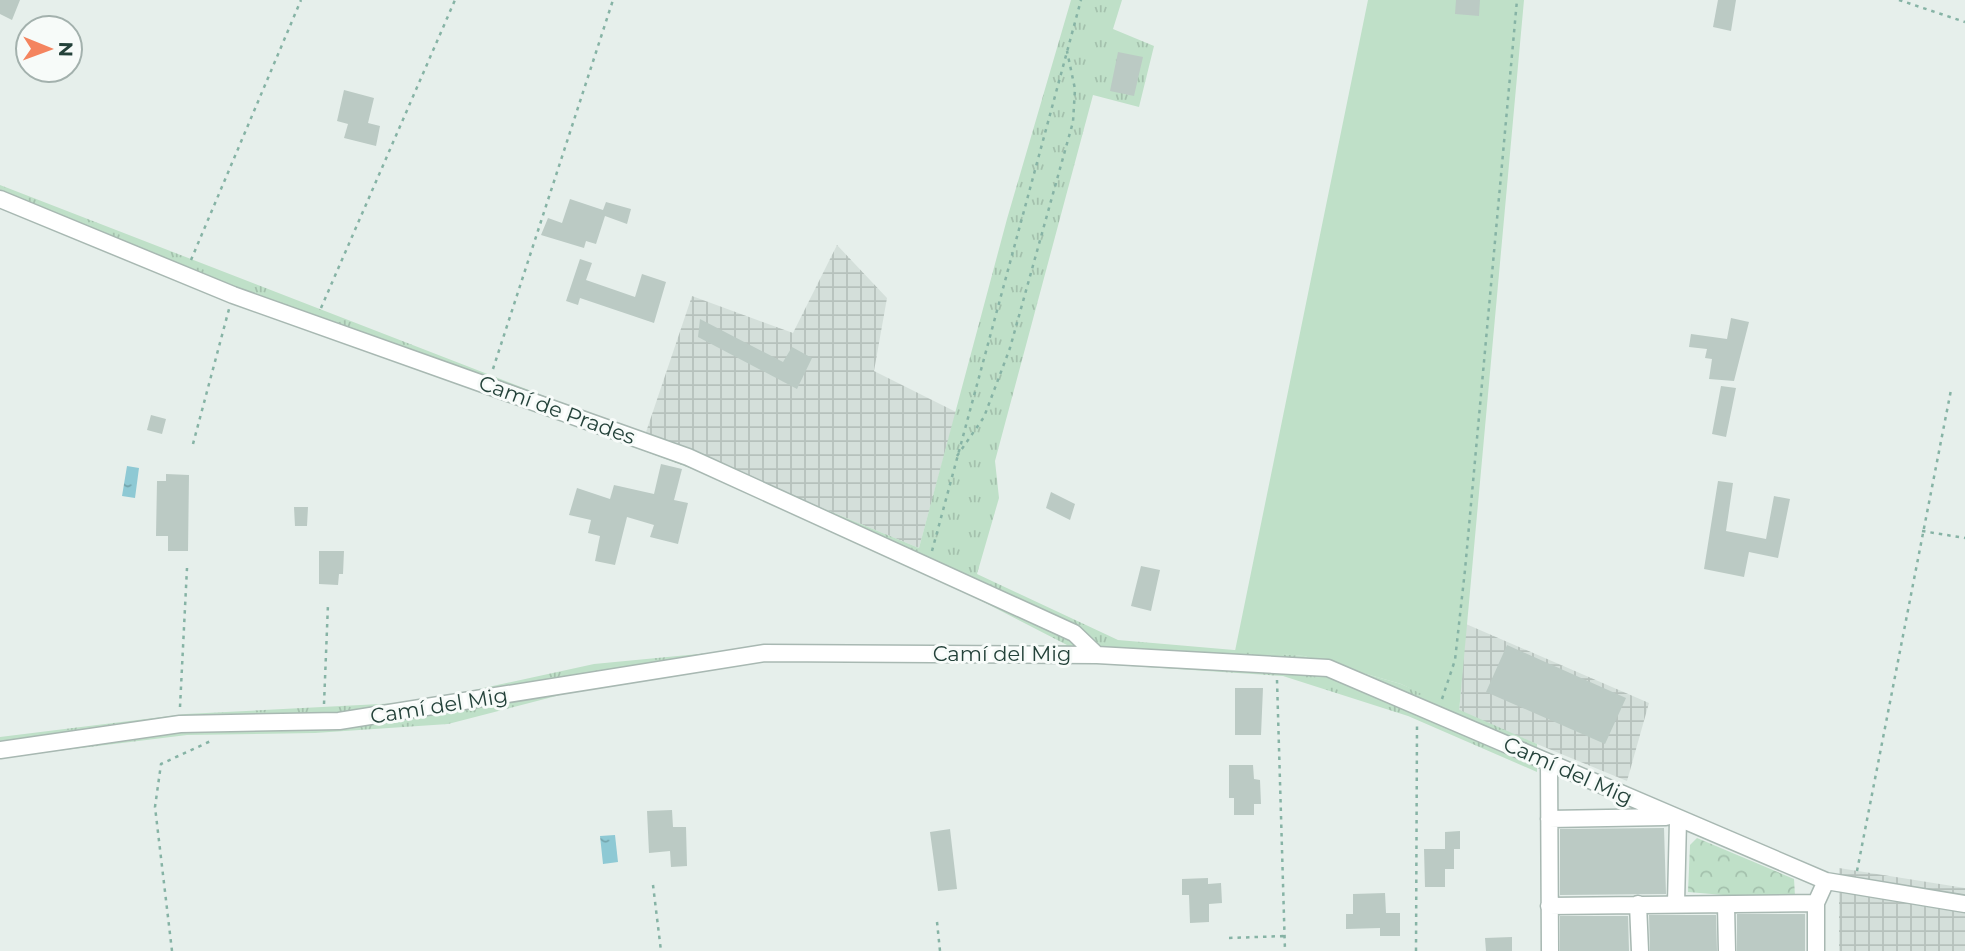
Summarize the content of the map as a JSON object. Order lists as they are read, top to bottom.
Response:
{
  "streets": {
    "street": ["Camí de Prades", "Camí del Mig"]
  },
  "crossings": [
    ["Camí de Prades", "Camí del Mig"]
  ],
  "north": "right"
}
